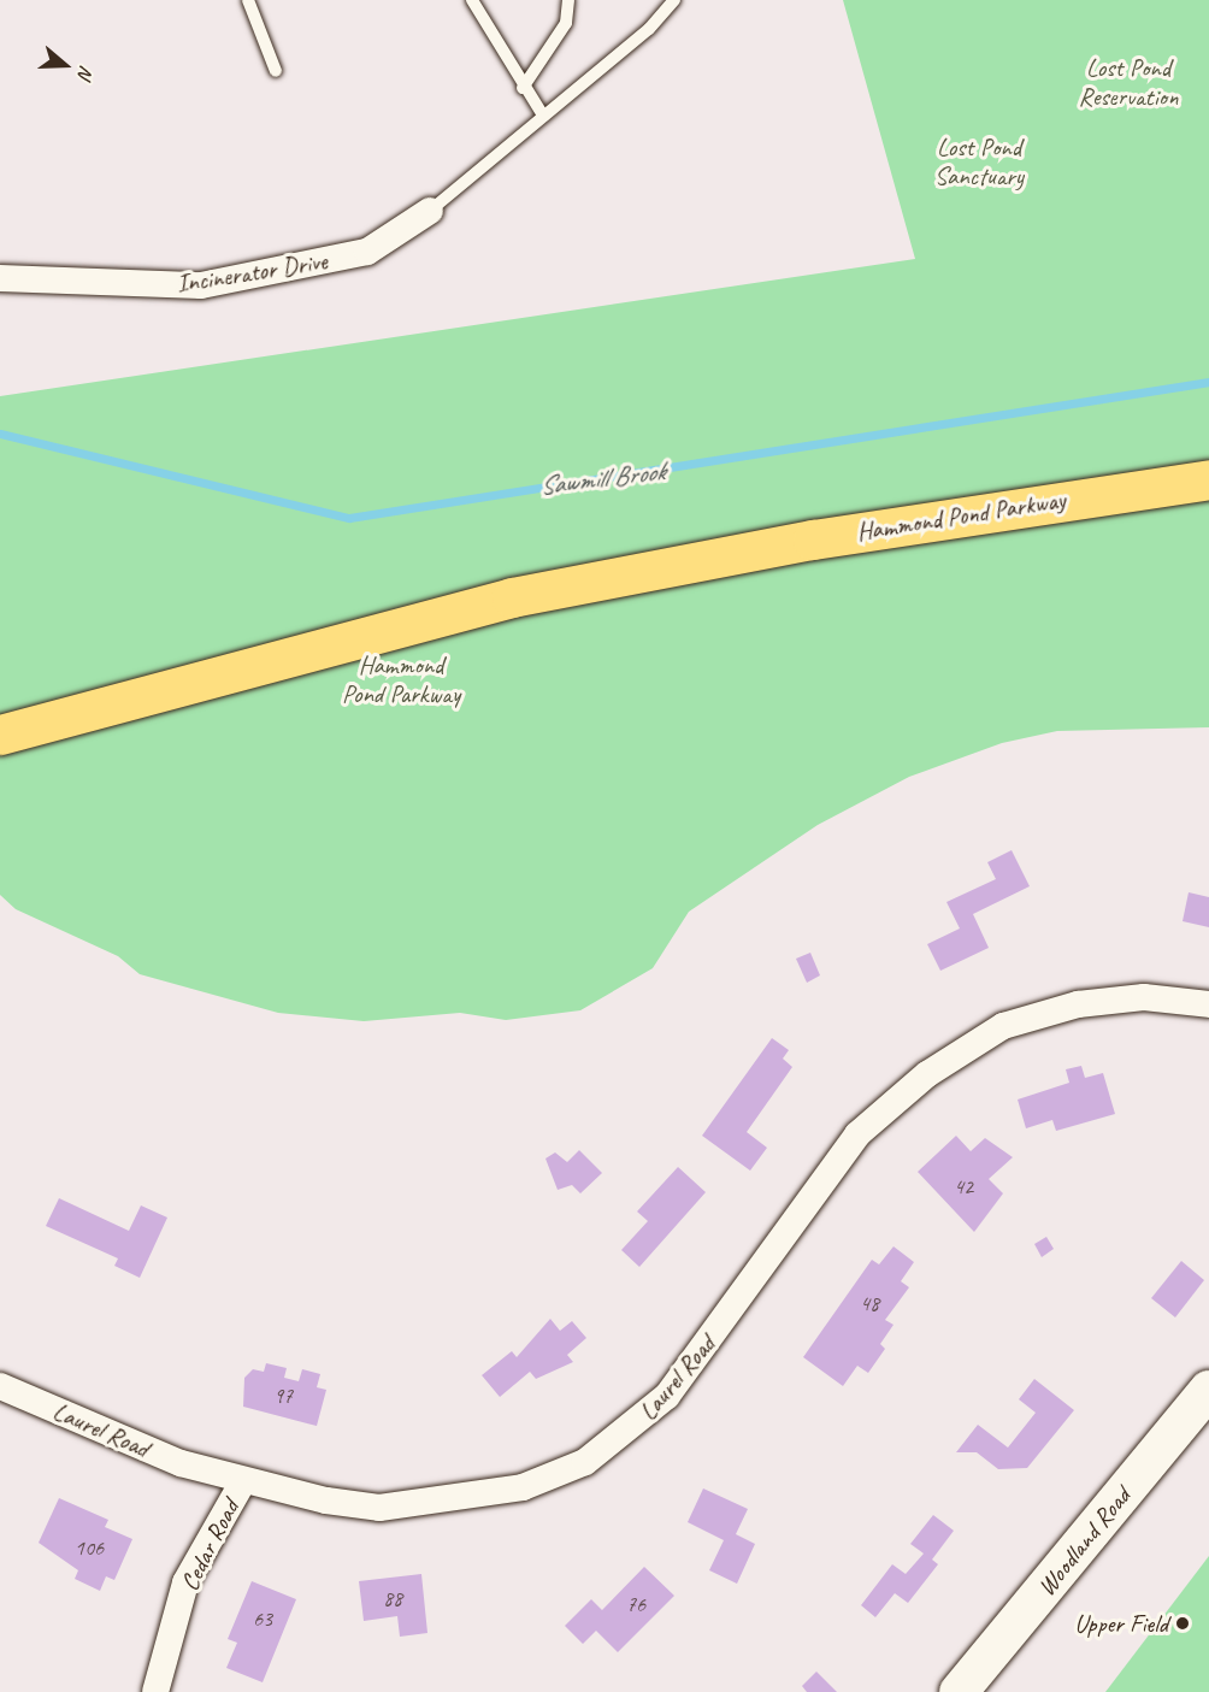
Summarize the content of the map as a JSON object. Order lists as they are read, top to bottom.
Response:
{
  "streets": {
    "main road": ["Hammond Pond Parkway"],
    "street": [
      "Incinerator Drive",
      "Laurel Road",
      "Woodland Road",
      "Cedar Road"
    ]
  },
  "crossings": [
    ["Laurel Road", "Cedar Road"]
  ],
  "water": ["Sawmill Brook"],
  "parks": ["Lost Pond Reservation", "Lost Pond Sanctuary", "Hammond Pond Parkway"],
  "places": ["Upper Field"],
  "house_numbers": [
    "42",
    "48",
    "97",
    "106",
    "88",
    "76",
    "63"
  ],
  "north": "right"
}
